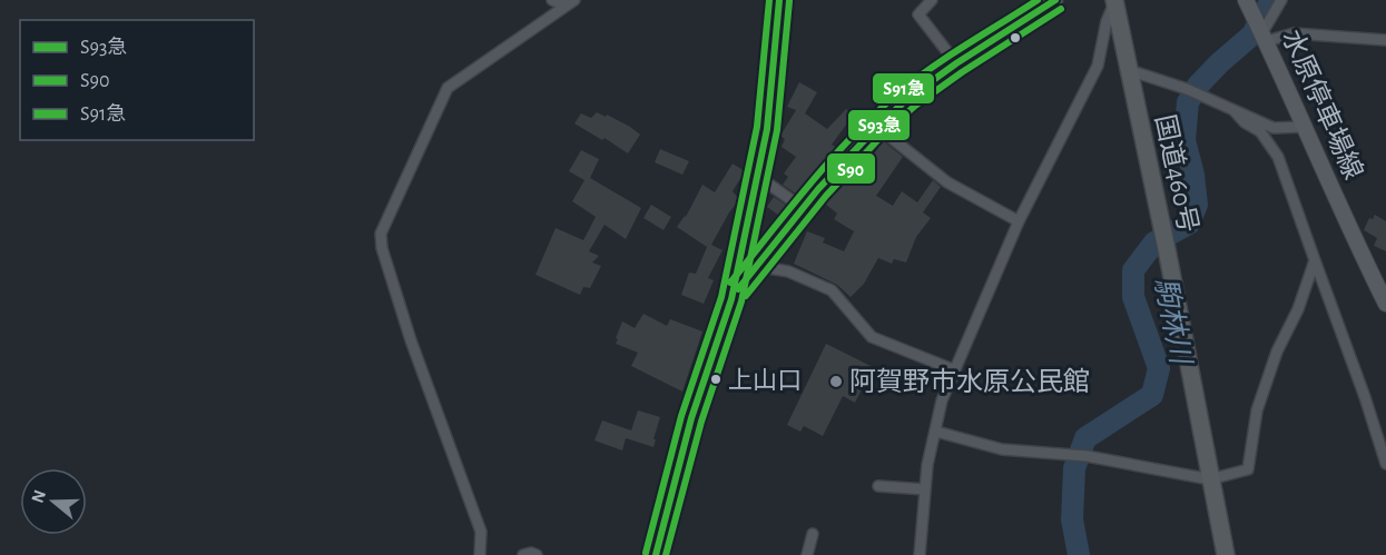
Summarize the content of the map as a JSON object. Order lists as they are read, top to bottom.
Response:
{
  "streets": {
    "highway": ["国道460号"],
    "main road": ["水原停車場線"]
  },
  "water": ["駒林川"],
  "places": ["上山口", "阿賀野市水原公民館"],
  "lines": ["transit line S93急", "transit line S91急", "transit line S90"],
  "legend": ["S93急", "S90", "S91急"],
  "north": "left"
}
